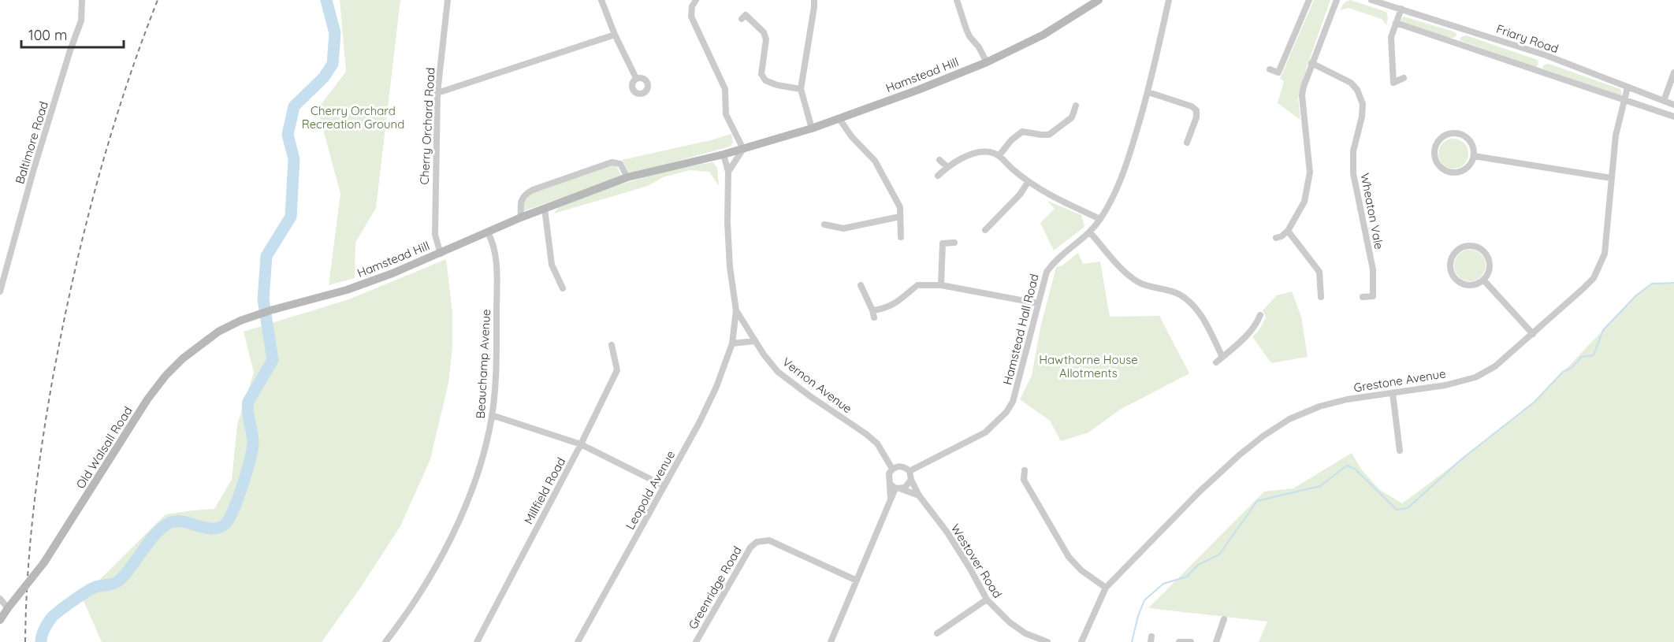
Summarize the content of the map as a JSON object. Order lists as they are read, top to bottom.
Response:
{
  "streets": {
    "main road": ["Hamstead Hill", "Old Walsall Road"],
    "street": [
      "Friary Road",
      "Cherry Orchard Road",
      "Baltimore Road",
      "Wheaton Vale",
      "Hamstead Hall Road",
      "Beauchamp Avenue",
      "Grestone Avenue",
      "Vernon Avenue",
      "Leopold Avenue",
      "Millfield Road",
      "Westover Road",
      "Greenridge Road"
    ]
  },
  "crossings": [
    ["Friary Road", "Grestone Avenue"],
    ["Hamstead Hill", "Cherry Orchard Road"],
    ["Hamstead Hill", "Beauchamp Avenue"],
    ["Hamstead Hill", "Vernon Avenue"],
    ["Hamstead Hill", "Old Walsall Road"],
    ["Hamstead Hall Road", "Vernon Avenue"],
    ["Hamstead Hall Road", "Westover Road"],
    ["Vernon Avenue", "Leopold Avenue"],
    ["Vernon Avenue", "Westover Road"]
  ],
  "parks": ["Cherry Orchard Recreation Ground", "Hawthorne House Allotments"],
  "scale_bar": "100 m"
}
